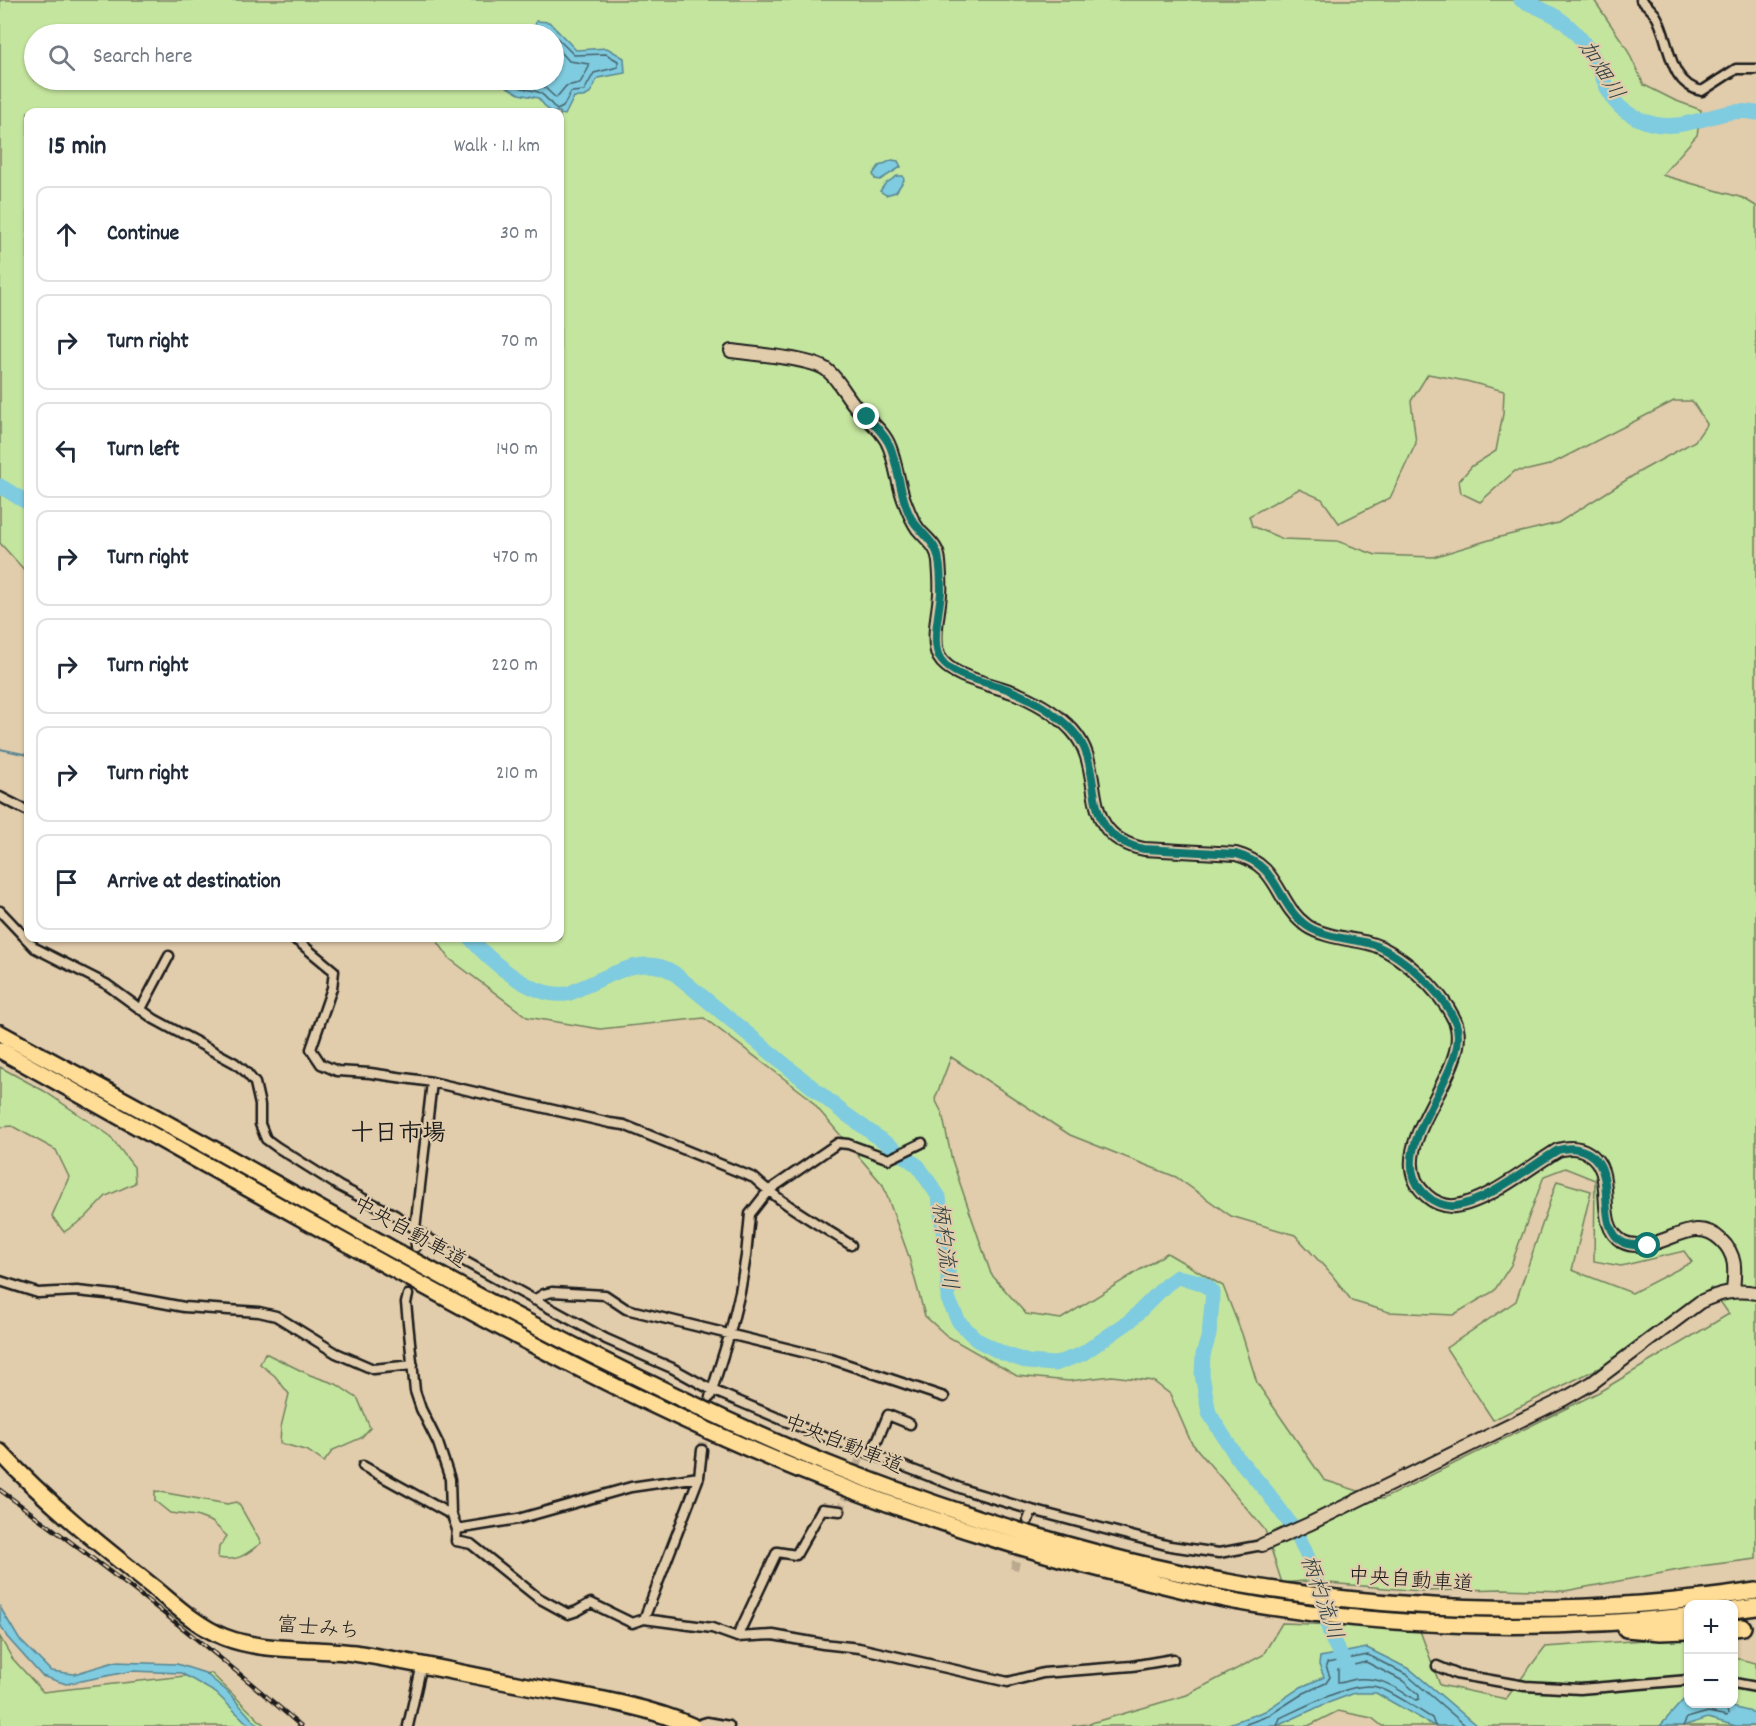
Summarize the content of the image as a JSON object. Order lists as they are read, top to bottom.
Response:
{
  "streets": {
    "highway": ["中央自動車道", "富士みち"]
  },
  "districts": ["十日市場"],
  "water": ["加畑川", "柄杓流川"],
  "page": {
    "search": "Search here",
    "heading": ["15 min", "Walk · 1.1 km"],
    "list": [
      ["Continue", "30 m"],
      ["Turn right", "70 m"],
      ["Turn left", "140 m"],
      ["Turn right", "470 m"],
      ["Turn right", "220 m"],
      ["Turn right", "210 m"],
      "Arrive at destination"
    ],
    "map_buttons": ["+", "−"]
  }
}
